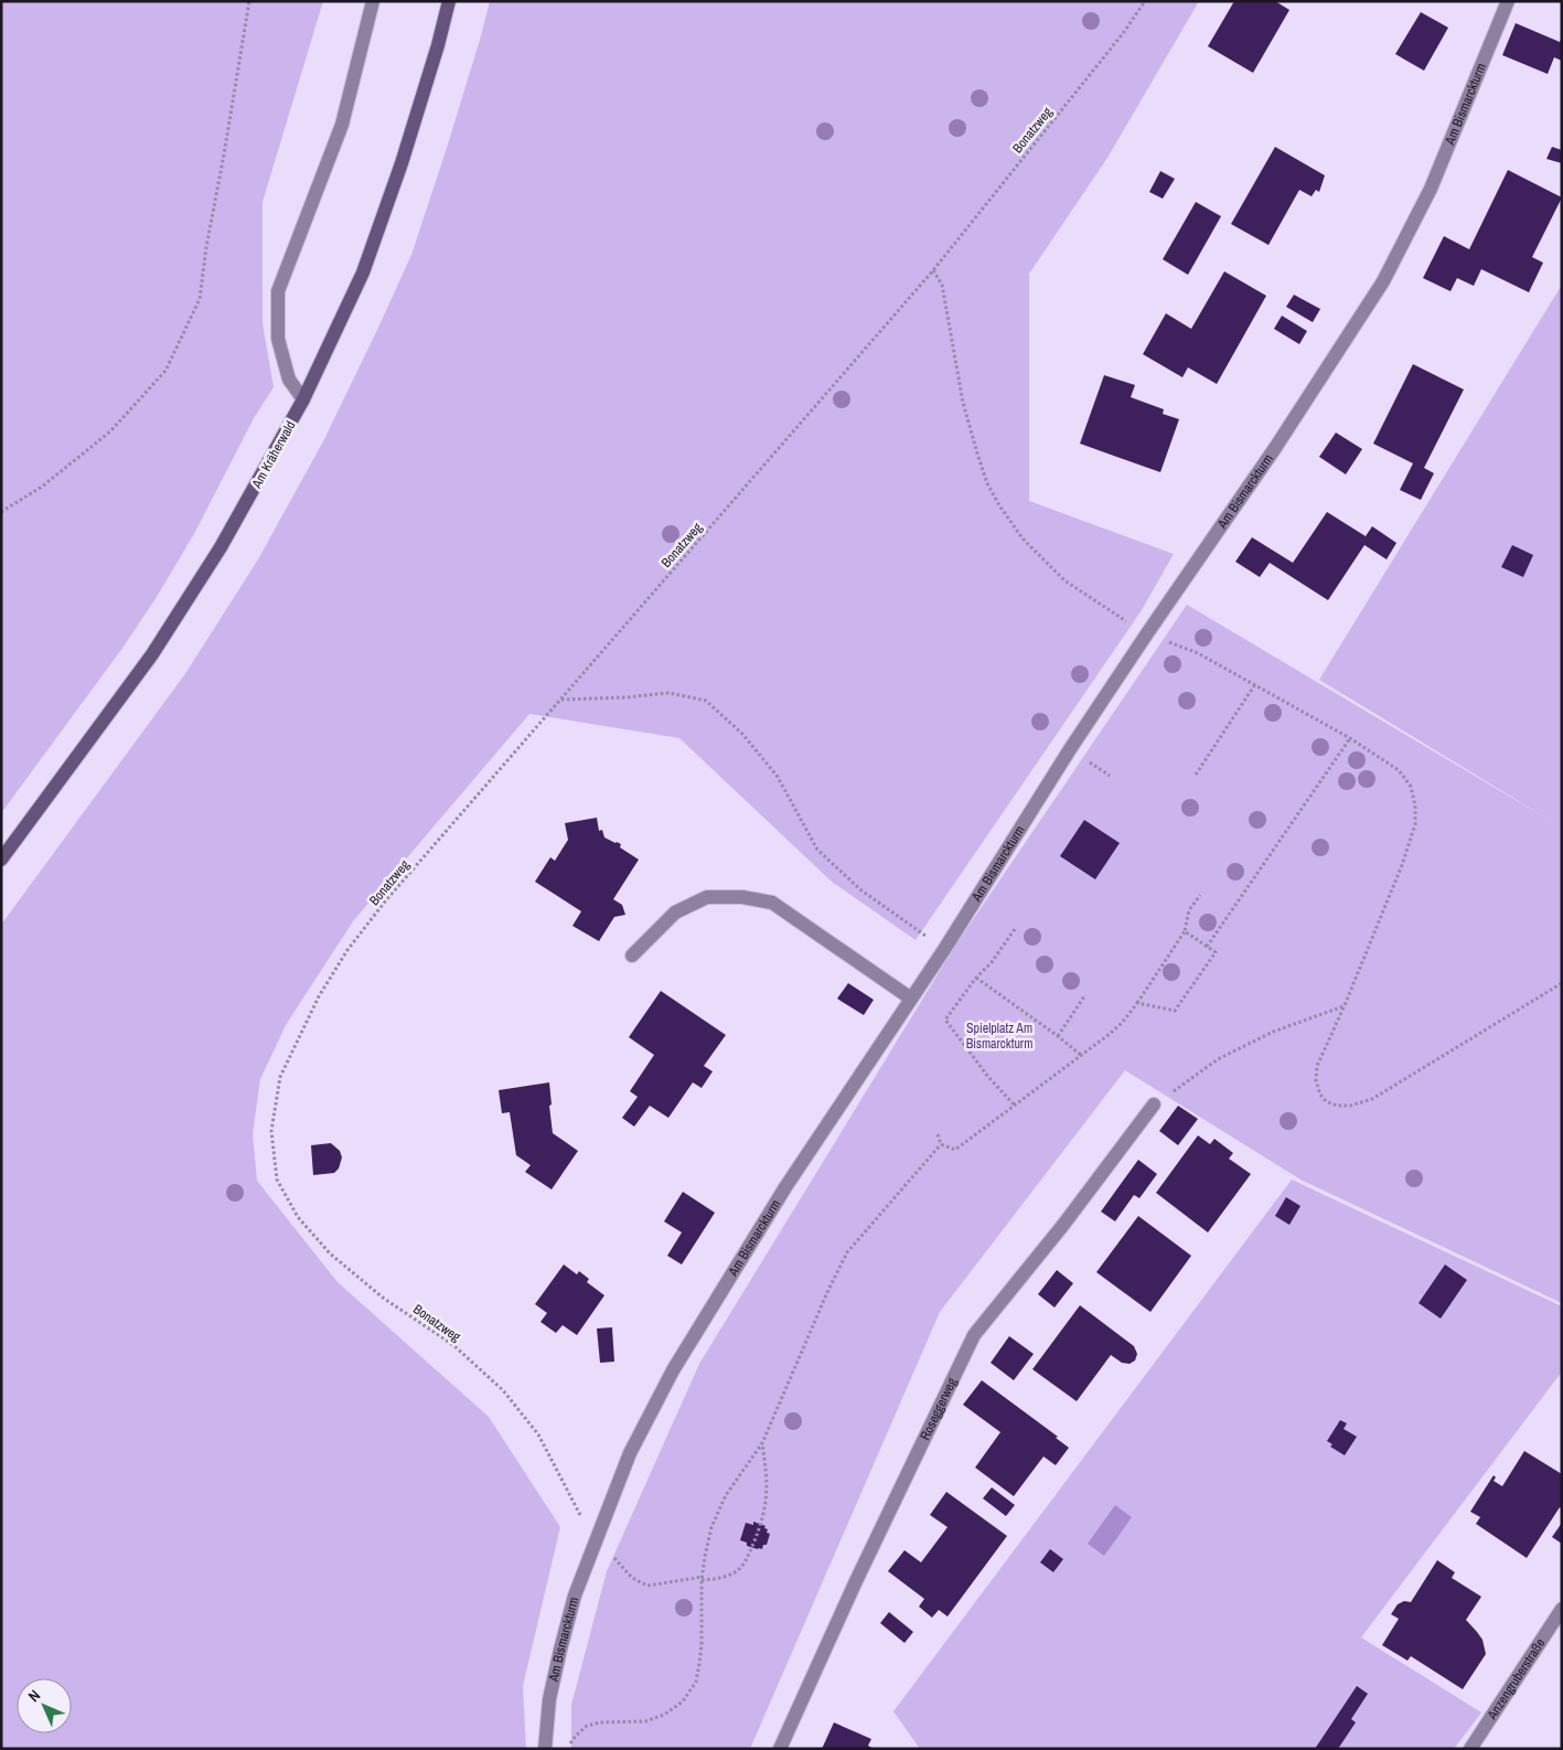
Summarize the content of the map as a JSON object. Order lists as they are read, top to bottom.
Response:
{
  "streets": {
    "main road": ["Am Kräherwald"],
    "street": ["Am Bismarckturm", "Roseggerweg", "Anzengruberstraße"],
    "path": ["Bonatzweg"]
  },
  "crossings": [
    ["Am Bismarckturm", "Bonatzweg"]
  ],
  "parks": ["Spielplatz Am Bismarckturm"],
  "north": "top left"
}
